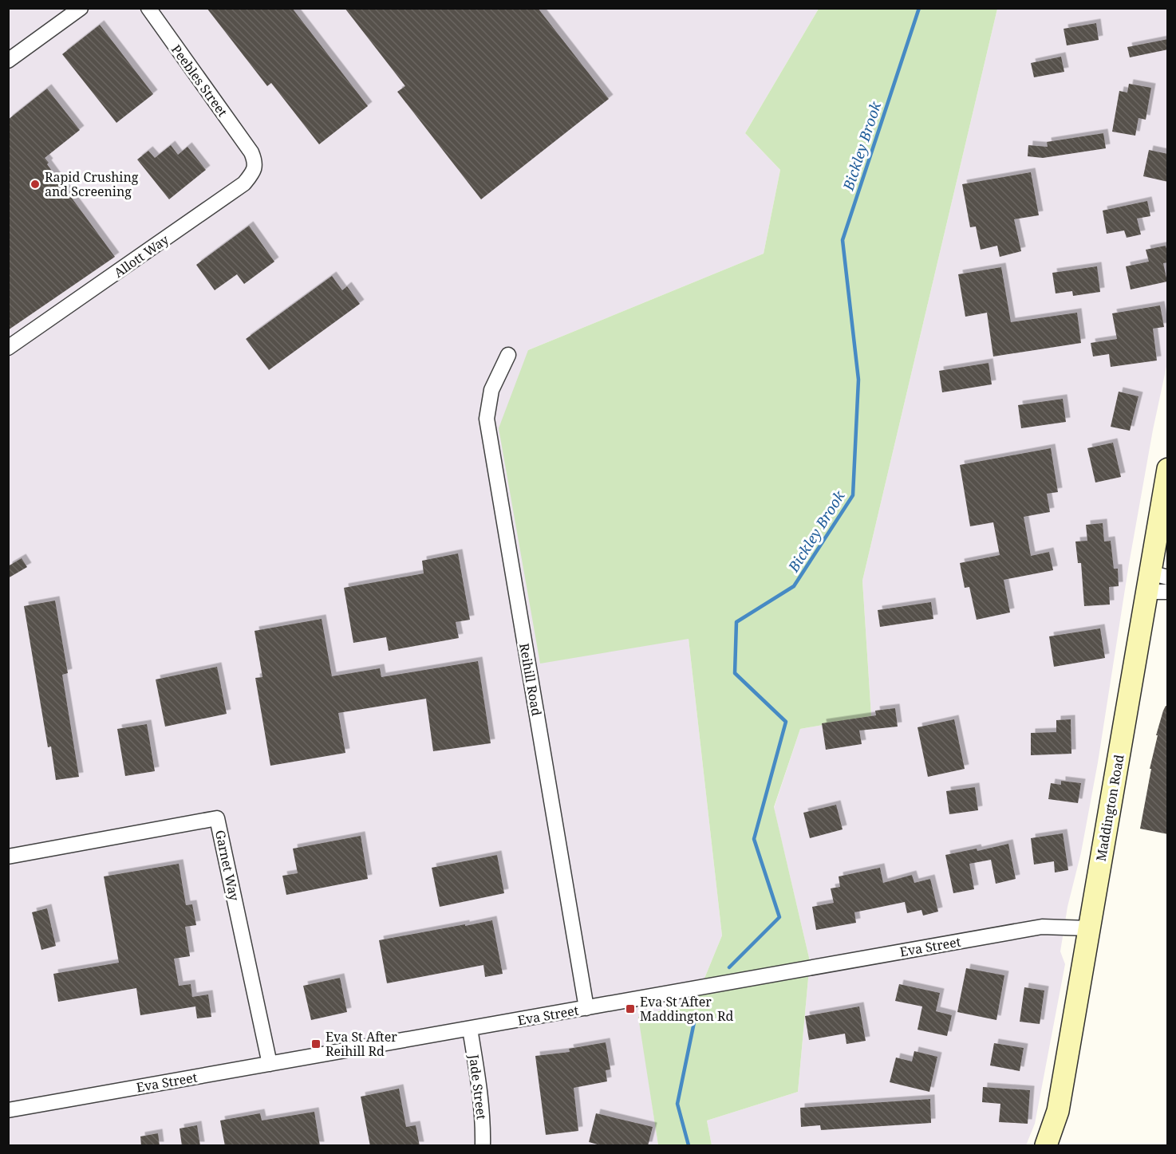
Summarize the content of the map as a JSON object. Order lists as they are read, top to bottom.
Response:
{
  "streets": {
    "main road": ["Maddington Road"],
    "street": [
      "Peebles Street",
      "Allott Way",
      "Reihill Road",
      "Garnet Way",
      "Eva Street",
      "Jade Street"
    ]
  },
  "crossings": [
    ["Peebles Street", "Allott Way"],
    ["Reihill Road", "Eva Street"],
    ["Maddington Road", "Eva Street"],
    ["Garnet Way", "Eva Street"],
    ["Eva Street", "Jade Street"]
  ],
  "water": ["Bickley Brook"],
  "places": {
    "other": ["Rapid Crushing and Screening"],
    "transit": ["Eva St After Maddington Rd", "Eva St After Reihill Rd"]
  }
}
